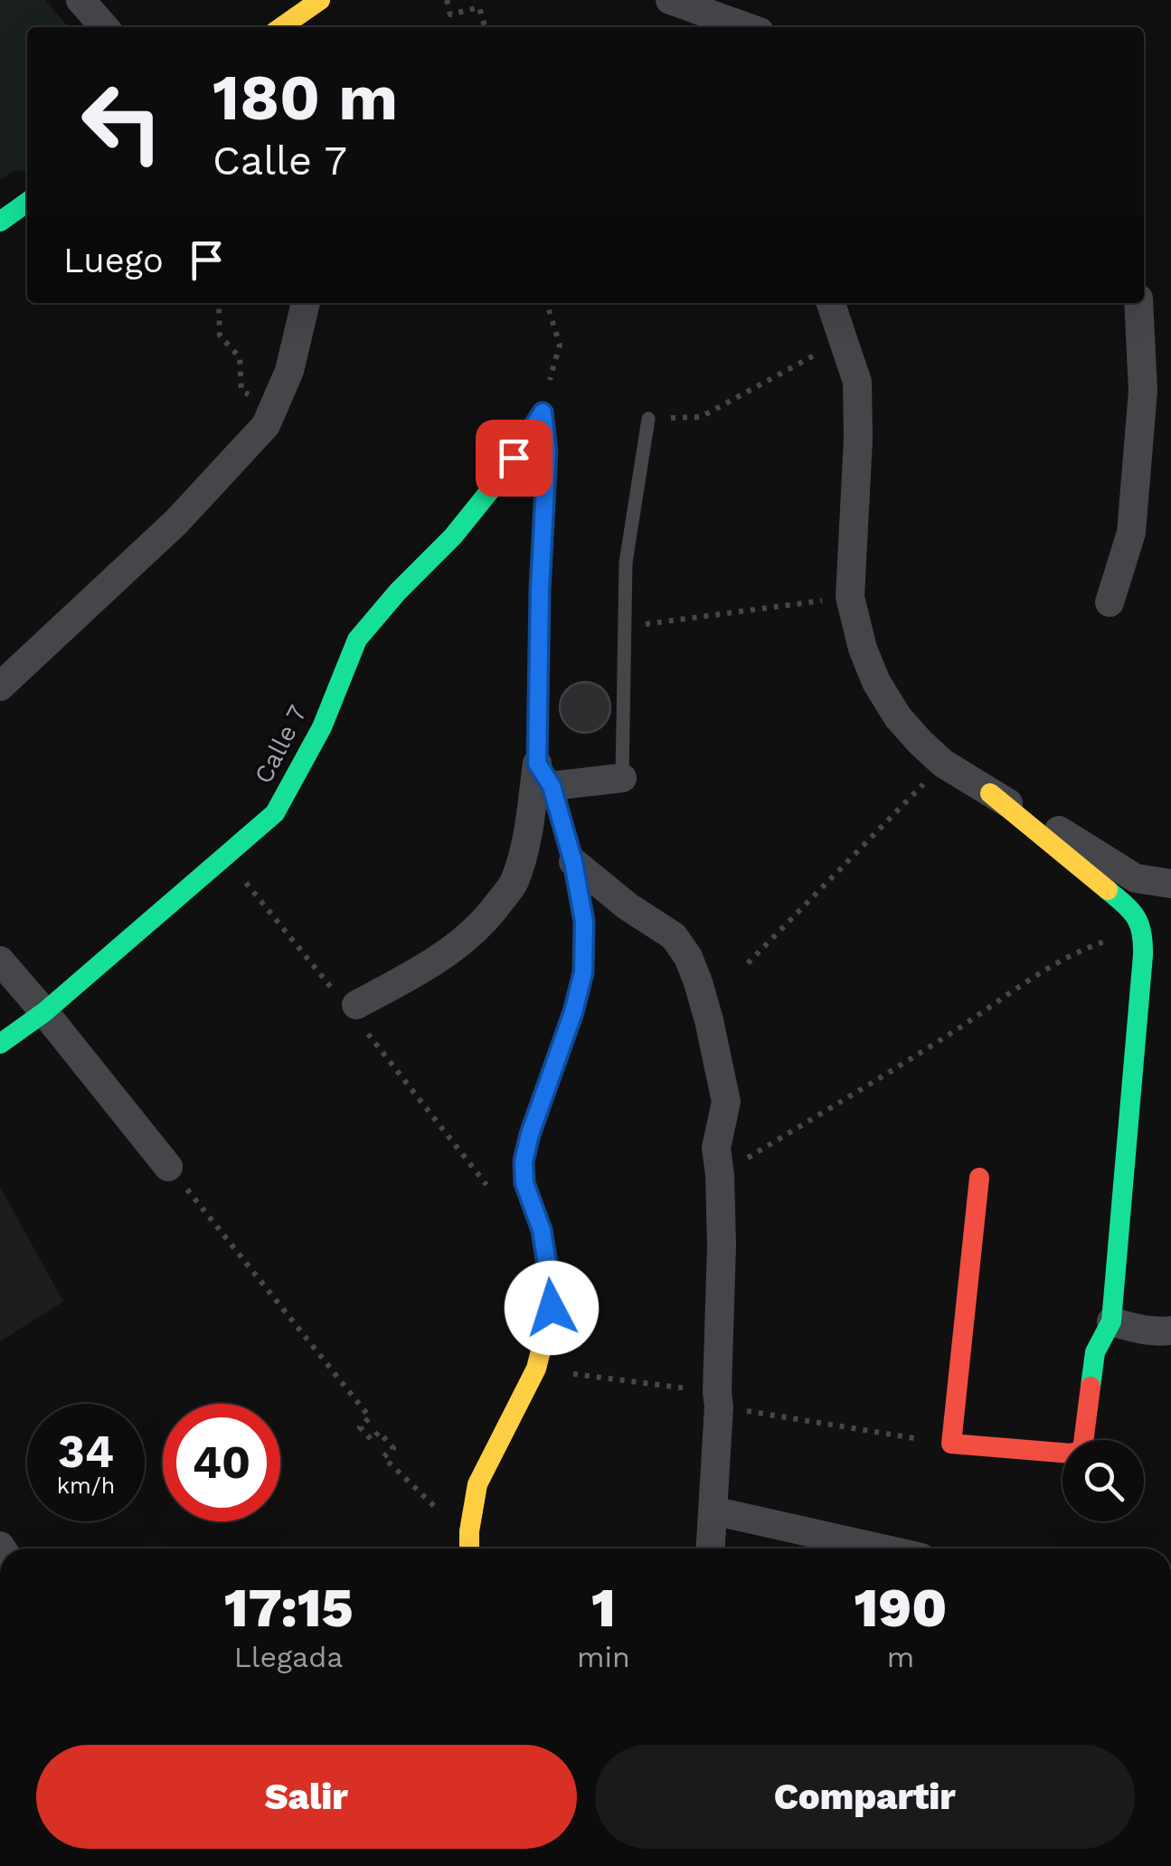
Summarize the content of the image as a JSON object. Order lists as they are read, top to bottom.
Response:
{
  "streets": {
    "street": ["Calle 7"]
  },
  "page": {
    "turn": ["180 m", "Calle 7"],
    "then": "Luego",
    "speed": "34 km/h",
    "limit": "40",
    "eta": [
      "17:15",
      "Llegada",
      "1",
      "min",
      "190",
      "m"
    ],
    "buttons": ["Salir", "Compartir"]
  }
}
